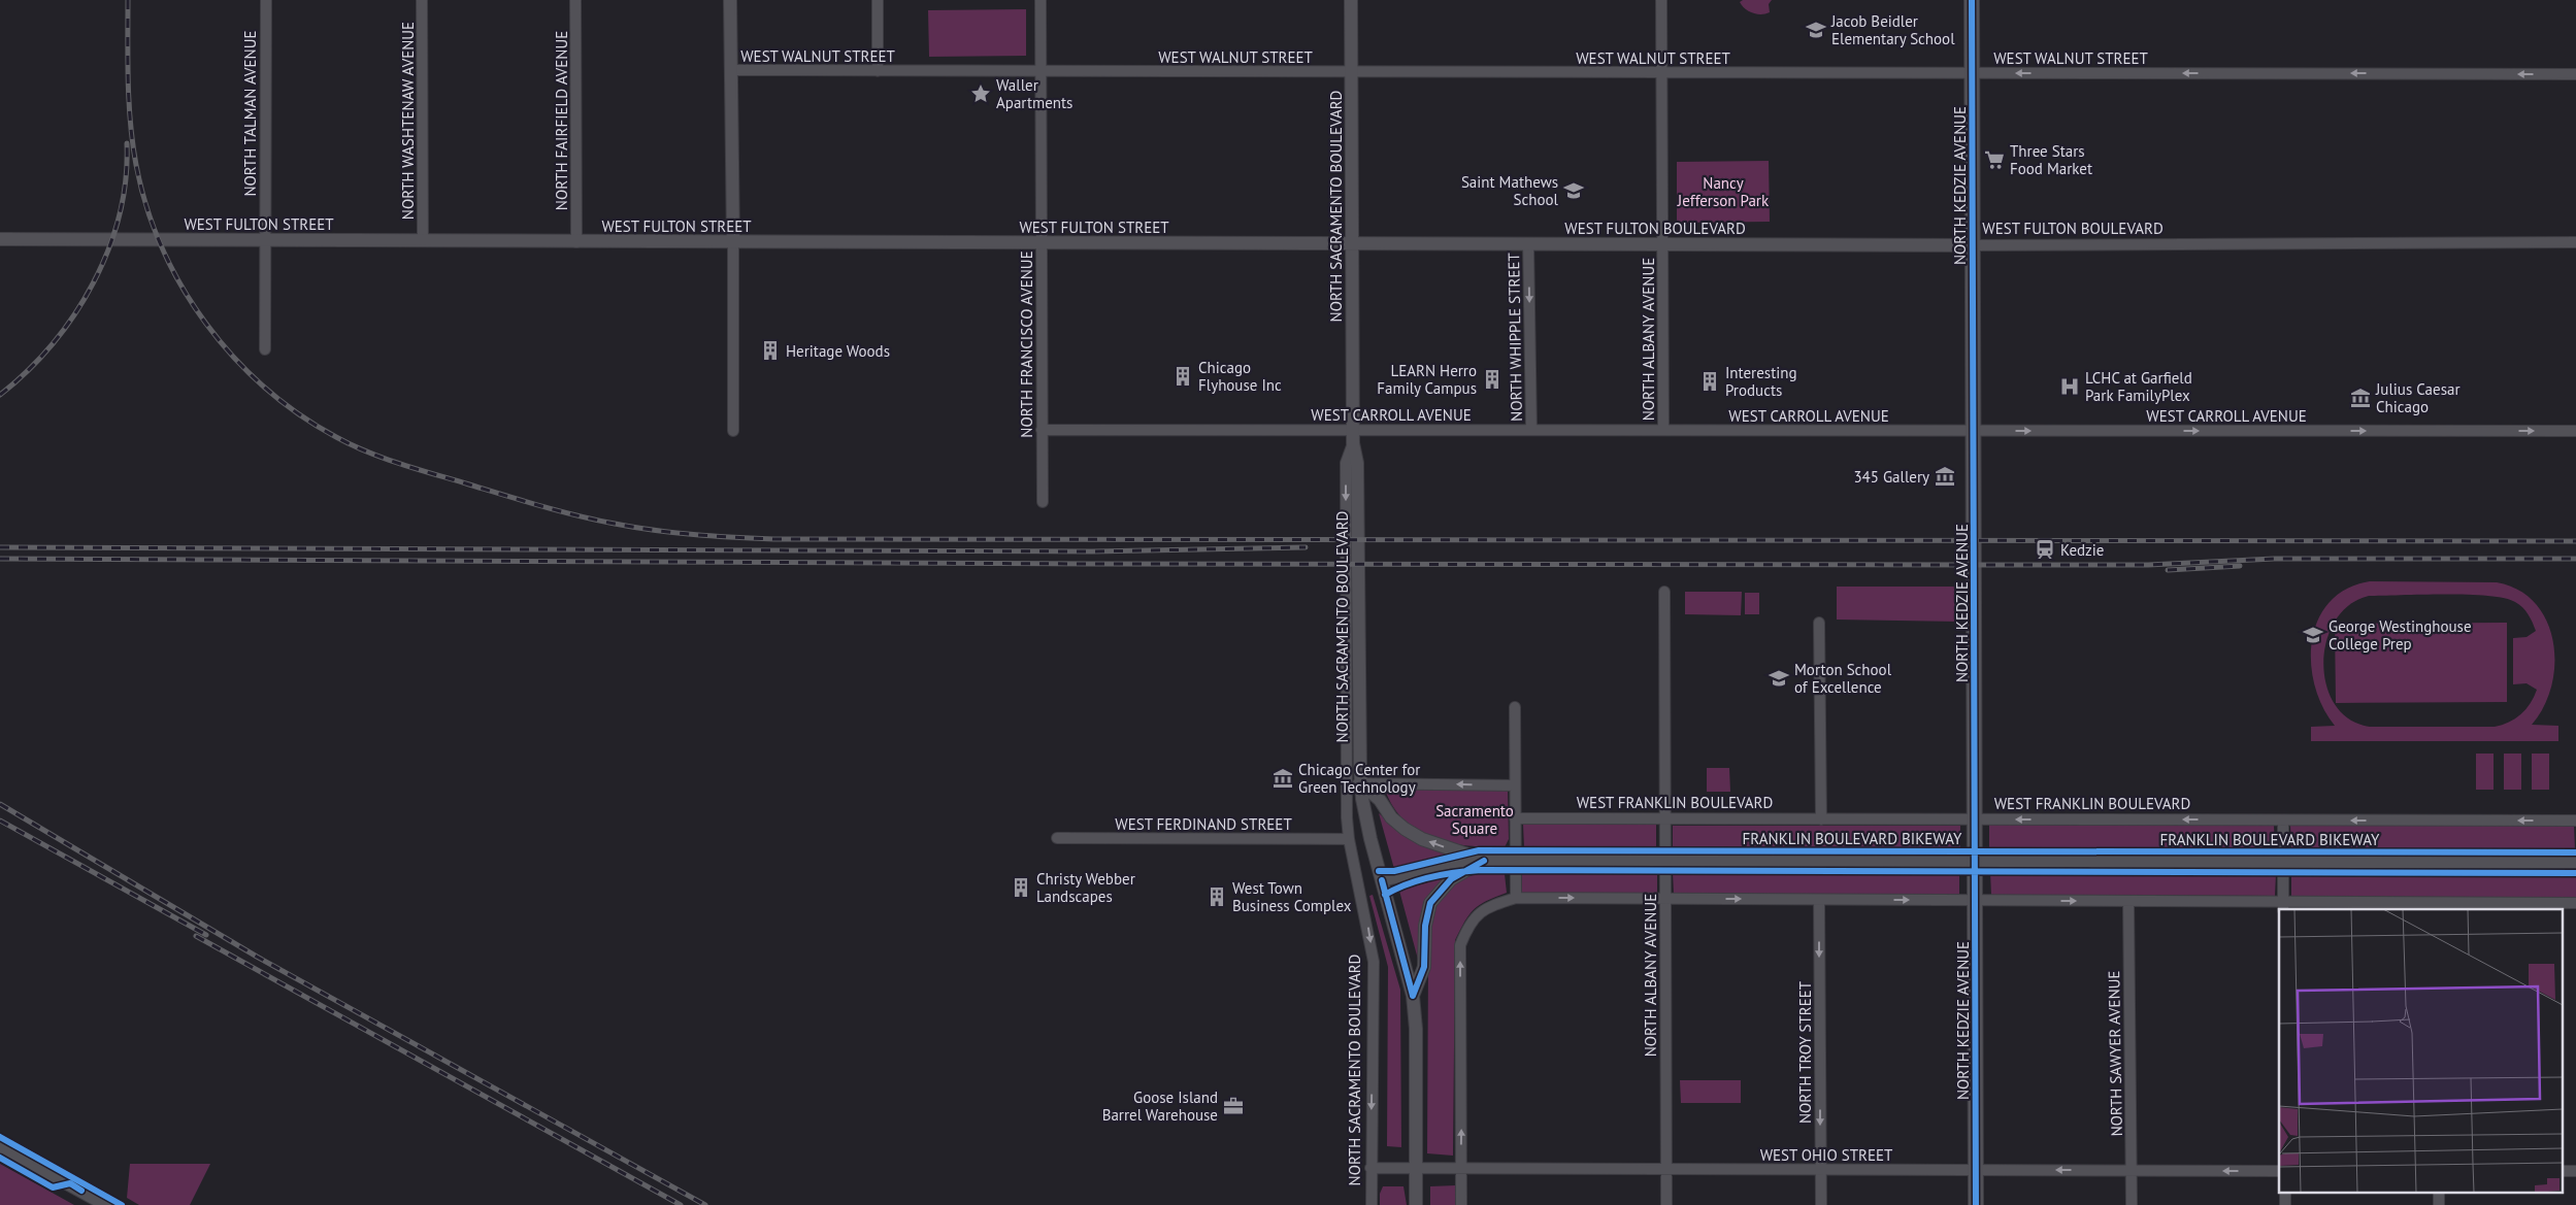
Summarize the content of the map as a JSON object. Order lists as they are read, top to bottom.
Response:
{
  "streets": {
    "main road": ["NORTH KEDZIE AVENUE"],
    "street": [
      "WEST WALNUT STREET",
      "NORTH TALMAN AVENUE",
      "NORTH WASHTENAW AVENUE",
      "NORTH FAIRFIELD AVENUE",
      "NORTH SACRAMENTO BOULEVARD",
      "WEST FULTON STREET",
      "WEST FULTON BOULEVARD",
      "NORTH WHIPPLE STREET",
      "NORTH ALBANY AVENUE",
      "NORTH FRANCISCO AVENUE",
      "WEST CARROLL AVENUE",
      "WEST FRANKLIN BOULEVARD",
      "WEST FERDINAND STREET",
      "NORTH TROY STREET",
      "NORTH SAWYER AVENUE",
      "WEST OHIO STREET"
    ],
    "cycle path": ["FRANKLIN BOULEVARD BIKEWAY"]
  },
  "crossings": [
    ["WEST WALNUT STREET", "NORTH KEDZIE AVENUE"],
    ["WEST WALNUT STREET", "NORTH SACRAMENTO BOULEVARD"],
    ["WEST WALNUT STREET", "NORTH ALBANY AVENUE"],
    ["WEST WALNUT STREET", "NORTH FRANCISCO AVENUE"],
    ["NORTH TALMAN AVENUE", "WEST FULTON STREET"],
    ["NORTH WASHTENAW AVENUE", "WEST FULTON STREET"],
    ["NORTH FAIRFIELD AVENUE", "WEST FULTON STREET"],
    ["NORTH KEDZIE AVENUE", "WEST FULTON BOULEVARD"],
    ["NORTH KEDZIE AVENUE", "WEST CARROLL AVENUE"],
    ["NORTH KEDZIE AVENUE", "WEST FRANKLIN BOULEVARD"],
    ["NORTH KEDZIE AVENUE", "WEST OHIO STREET"],
    ["NORTH SACRAMENTO BOULEVARD", "WEST FULTON STREET"],
    ["NORTH SACRAMENTO BOULEVARD", "WEST FULTON BOULEVARD"],
    ["NORTH SACRAMENTO BOULEVARD", "WEST CARROLL AVENUE"],
    ["NORTH SACRAMENTO BOULEVARD", "WEST FERDINAND STREET"],
    ["NORTH SACRAMENTO BOULEVARD", "WEST OHIO STREET"],
    ["WEST FULTON STREET", "WEST FULTON BOULEVARD"],
    ["WEST FULTON STREET", "NORTH FRANCISCO AVENUE"],
    ["WEST FULTON BOULEVARD", "NORTH WHIPPLE STREET"],
    ["WEST FULTON BOULEVARD", "NORTH ALBANY AVENUE"],
    ["NORTH WHIPPLE STREET", "WEST CARROLL AVENUE"],
    ["NORTH ALBANY AVENUE", "WEST CARROLL AVENUE"],
    ["NORTH ALBANY AVENUE", "WEST FRANKLIN BOULEVARD"],
    ["NORTH ALBANY AVENUE", "WEST OHIO STREET"],
    ["NORTH FRANCISCO AVENUE", "WEST CARROLL AVENUE"],
    ["NORTH TROY STREET", "WEST OHIO STREET"],
    ["NORTH SAWYER AVENUE", "WEST OHIO STREET"]
  ],
  "one_way": ["NORTH WHIPPLE STREET", "WEST CARROLL AVENUE", "NORTH TROY STREET"],
  "parks": ["Nancy Jefferson Park", "Sacramento Square"],
  "places": {
    "school or university": [
      "Jacob Beidler Elementary School",
      "Saint Mathews School",
      "George Westinghouse College Prep",
      "Morton School of Excellence"
    ],
    "place": ["Waller Apartments"],
    "supermarket": ["Three Stars Food Market"],
    "building": [
      "Heritage Woods",
      "Chicago Flyhouse Inc",
      "LEARN Herro Family Campus",
      "Interesting Products",
      "Christy Webber Landscapes",
      "West Town Business Complex"
    ],
    "hospital": ["LCHC at Garfield Park FamilyPlex"],
    "museum": ["Julius Caesar Chicago", "345 Gallery", "Chicago Center for Green Technology"],
    "station": ["Kedzie"],
    "office": ["Goose Island Barrel Warehouse"]
  }
}
